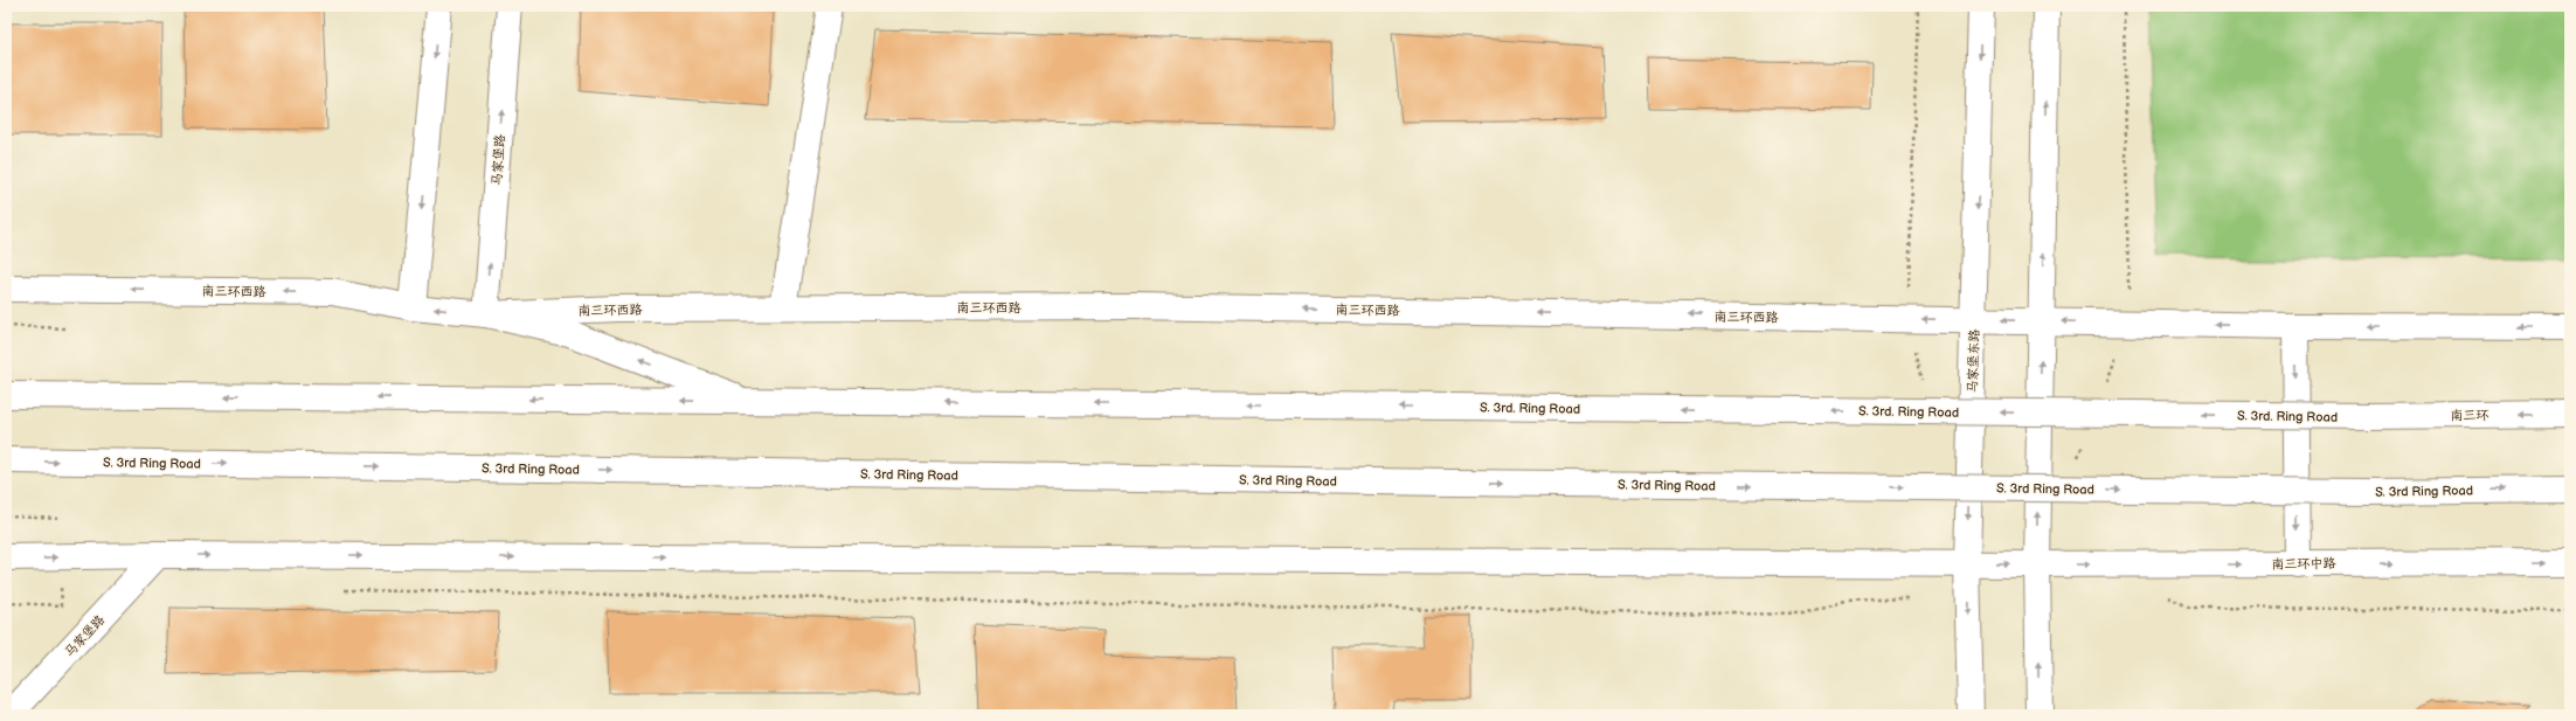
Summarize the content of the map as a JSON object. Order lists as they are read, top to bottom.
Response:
{
  "streets": {
    "main road": [
      "马家堡路",
      "南三环西路",
      "马家堡东路",
      "S. 3rd. Ring Road",
      "南三环",
      "S. 3rd Ring Road",
      "南三环中路"
    ]
  },
  "crossings": [
    ["马家堡路", "南三环西路"],
    ["南三环西路", "马家堡东路"],
    ["马家堡东路", "南三环中路"],
    ["S. 3rd. Ring Road", "南三环"]
  ],
  "one_way": ["南三环西路", "南三环中路"]
}
